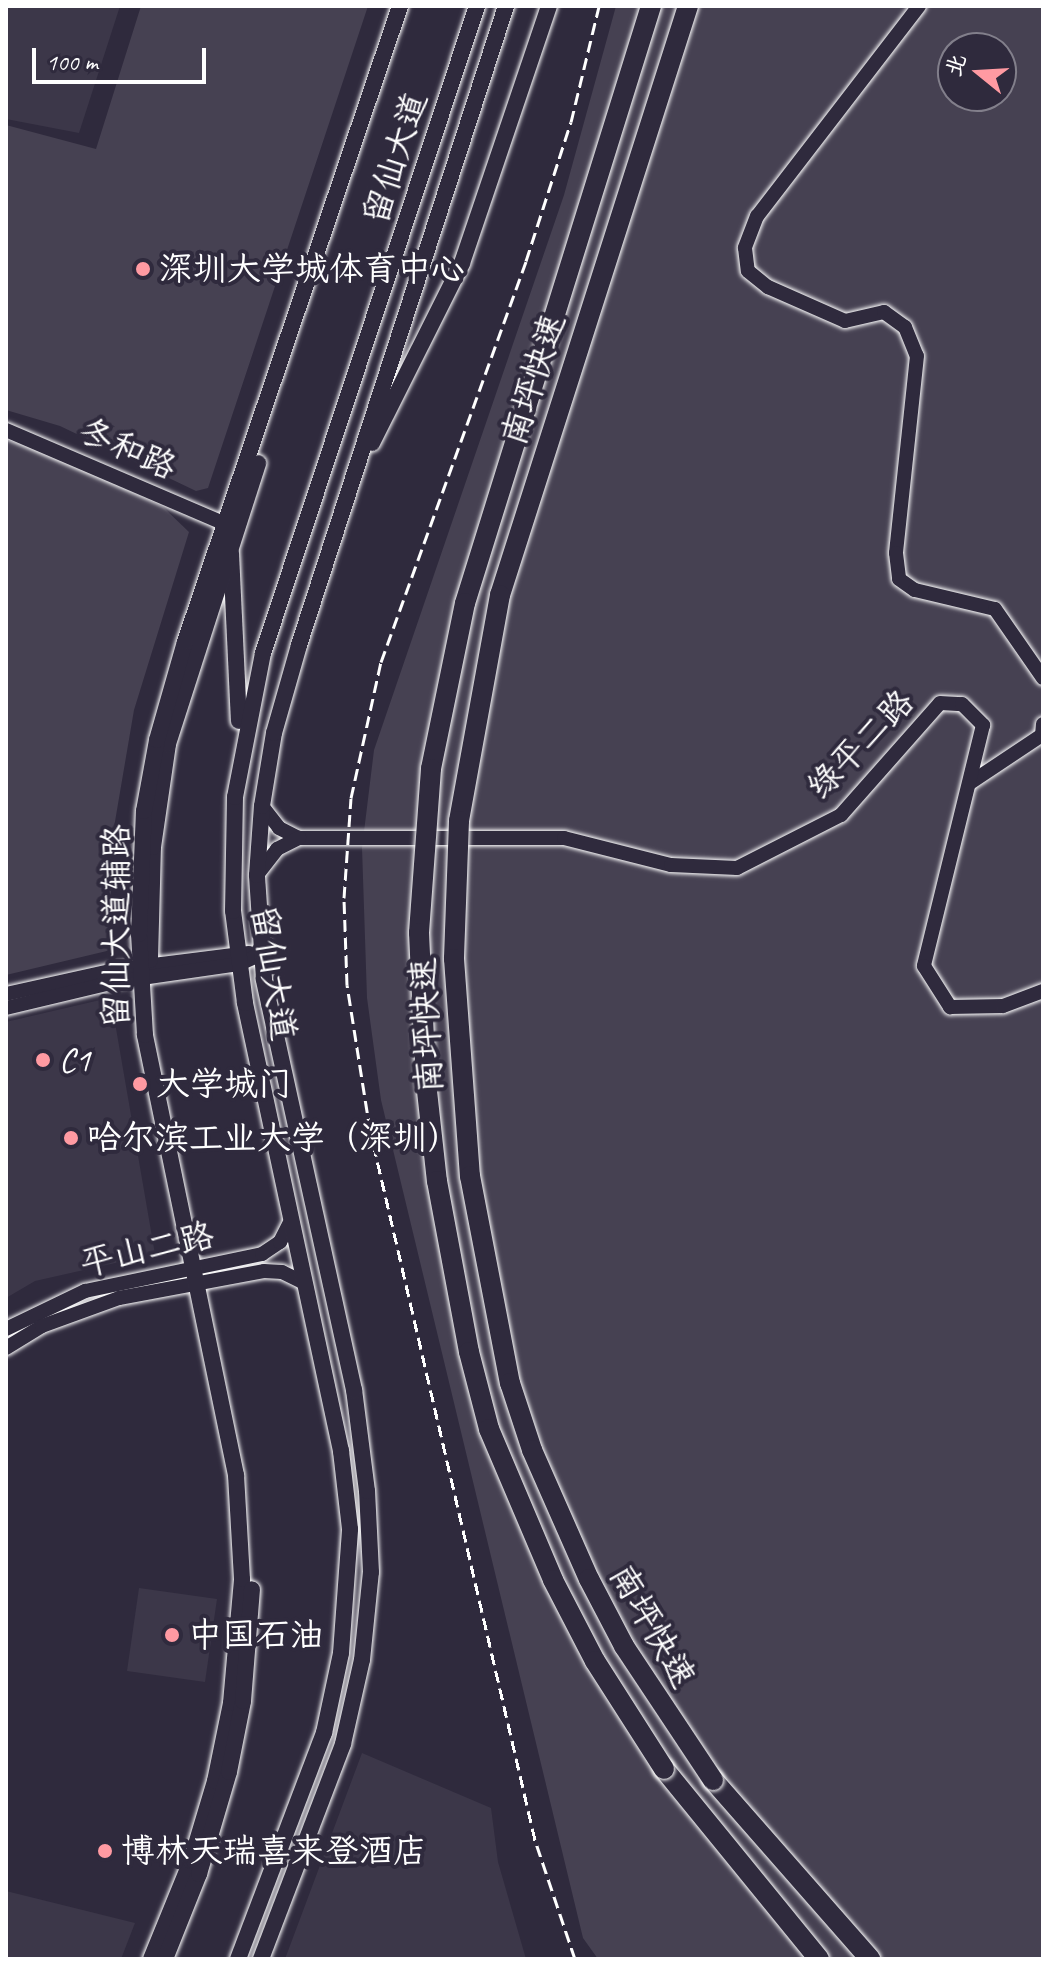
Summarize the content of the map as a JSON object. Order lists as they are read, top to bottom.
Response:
{
  "streets": {
    "highway": ["南坪快速"],
    "main road": ["留仙大道", "留仙大道辅路"],
    "street": ["冬和路", "绿平二路", "平山二路"]
  },
  "crossings": [
    ["留仙大道", "平山二路"],
    ["冬和路", "留仙大道辅路"],
    ["留仙大道辅路", "平山二路"]
  ],
  "places": [
    "深圳大学城体育中心",
    "C1",
    "大学城门",
    "哈尔滨工业大学（深圳）",
    "中国石油",
    "博林天瑞喜来登酒店"
  ],
  "scale_bar": "100 m",
  "north": "left"
}
